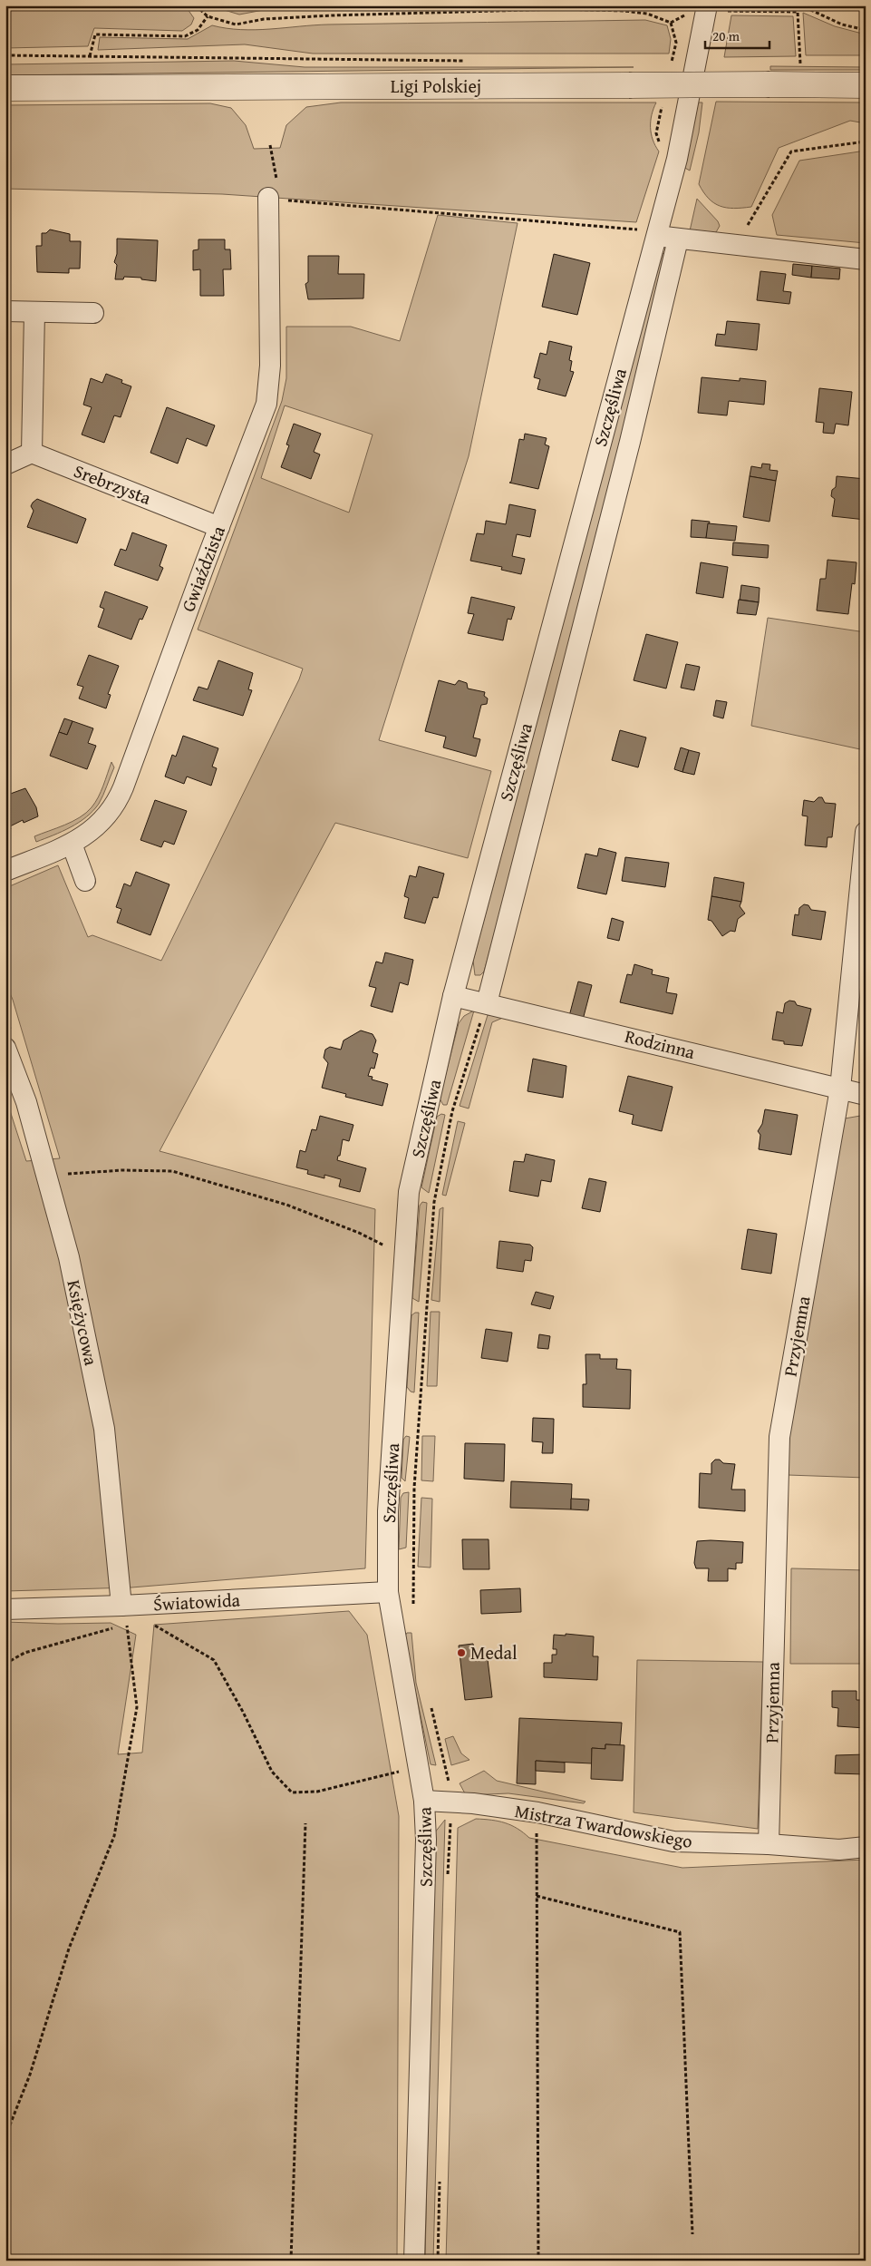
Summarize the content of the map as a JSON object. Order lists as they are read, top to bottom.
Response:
{
  "streets": {
    "main road": ["Ligi Polskiej"],
    "street": [
      "Szczęśliwa",
      "Srebrzysta",
      "Gwiaździsta",
      "Rodzinna",
      "Księżycowa",
      "Przyjemna",
      "Światowida",
      "Mistrza Twardowskiego"
    ]
  },
  "crossings": [
    ["Szczęśliwa", "Rodzinna"],
    ["Szczęśliwa", "Światowida"],
    ["Szczęśliwa", "Mistrza Twardowskiego"],
    ["Srebrzysta", "Gwiaździsta"],
    ["Rodzinna", "Przyjemna"],
    ["Księżycowa", "Światowida"],
    ["Przyjemna", "Mistrza Twardowskiego"]
  ],
  "places": ["Medal"],
  "scale_bar": "20 m"
}
